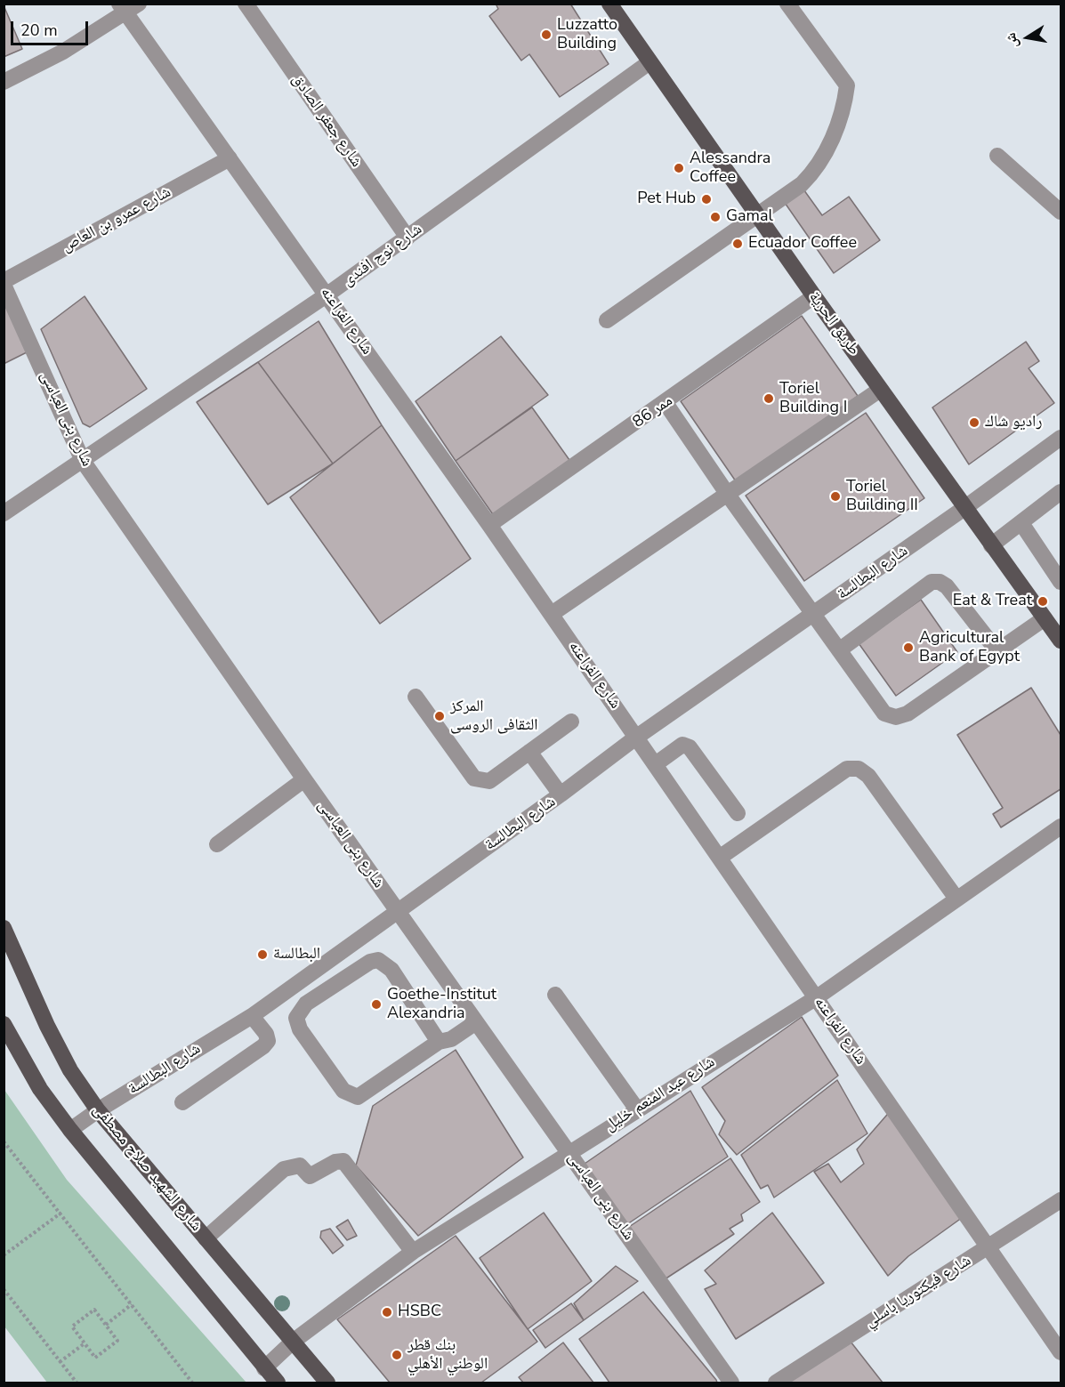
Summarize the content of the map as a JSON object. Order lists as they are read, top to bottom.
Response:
{
  "streets": {
    "main road": ["طريق الحرية", "شارع الشهيد صلاح مصطفى"],
    "street": [
      "شارع جعفر الصادق",
      "شارع عمرو بن العاص",
      "شارع نوح افندى",
      "شارع الفراعنه",
      "ممر 86",
      "شارع بنى العباسى",
      "شارع البطالسة",
      "شارع عبد المنعم خليل",
      "شارع فيكتوريا باسلي"
    ]
  },
  "crossings": [
    ["شارع جعفر الصادق", "شارع نوح افندى"],
    ["شارع عمرو بن العاص", "شارع الفراعنه"],
    ["شارع نوح افندى", "شارع الفراعنه"],
    ["شارع نوح افندى", "طريق الحرية"],
    ["شارع نوح افندى", "شارع بنى العباسى"],
    ["شارع الفراعنه", "ممر 86"],
    ["شارع الفراعنه", "شارع البطالسة"],
    ["شارع الفراعنه", "شارع عبد المنعم خليل"],
    ["شارع الفراعنه", "شارع فيكتوريا باسلي"],
    ["طريق الحرية", "ممر 86"],
    ["طريق الحرية", "شارع البطالسة"],
    ["شارع بنى العباسى", "شارع البطالسة"],
    ["شارع بنى العباسى", "شارع عبد المنعم خليل"],
    ["شارع البطالسة", "شارع الشهيد صلاح مصطفى"],
    ["شارع عبد المنعم خليل", "شارع الشهيد صلاح مصطفى"]
  ],
  "places": [
    "Luzzatto Building",
    "Alessandra Coffee",
    "Pet Hub",
    "Gamal",
    "Ecuador Coffee",
    "Toriel Building I",
    "راديو شاك",
    "Toriel Building II",
    "Eat & Treat",
    "Agricultural Bank of Egypt",
    "المركز الثقافى الروسى",
    "البطالسة",
    "Goethe-Institut Alexandria",
    "HSBC",
    "بنك قطر الوطني الأهلي"
  ],
  "scale_bar": "20 m",
  "north": "left"
}
